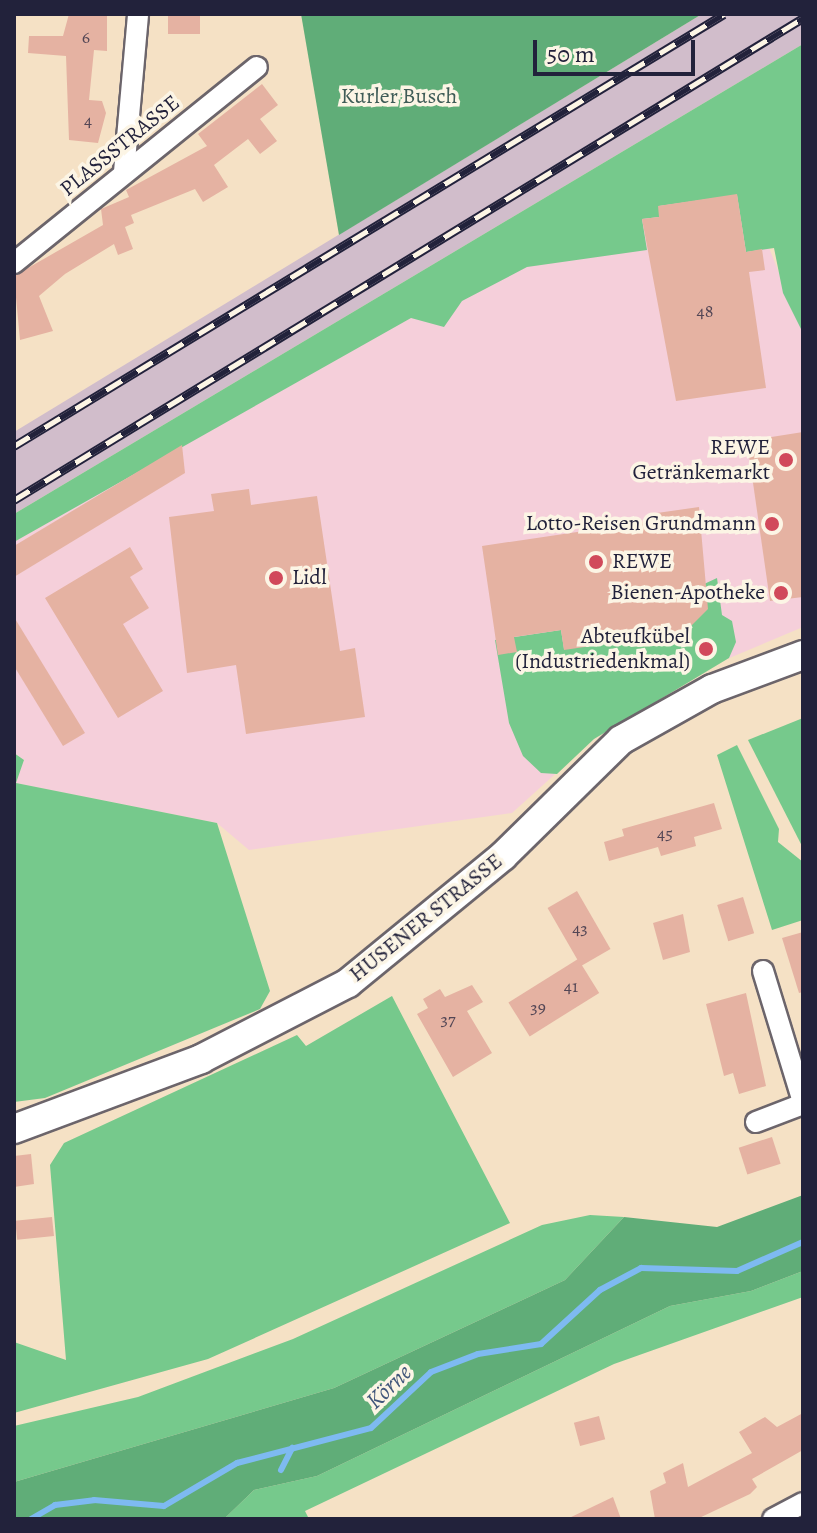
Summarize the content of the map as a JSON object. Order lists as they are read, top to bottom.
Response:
{
  "streets": {
    "street": ["PLASSSTRASSE", "HUSENER STRASSE"]
  },
  "water": ["Körne"],
  "parks": ["Kurler Busch"],
  "places": [
    "REWE Getränkemarkt",
    "Lotto-Reisen Grundmann",
    "REWE",
    "Lidl",
    "Bienen-Apotheke",
    "Abteufkübel (Industriedenkmal)"
  ],
  "house_numbers": [
    "6",
    "4",
    "48",
    "45",
    "43",
    "41",
    "39",
    "37"
  ],
  "scale_bar": "50 m"
}
